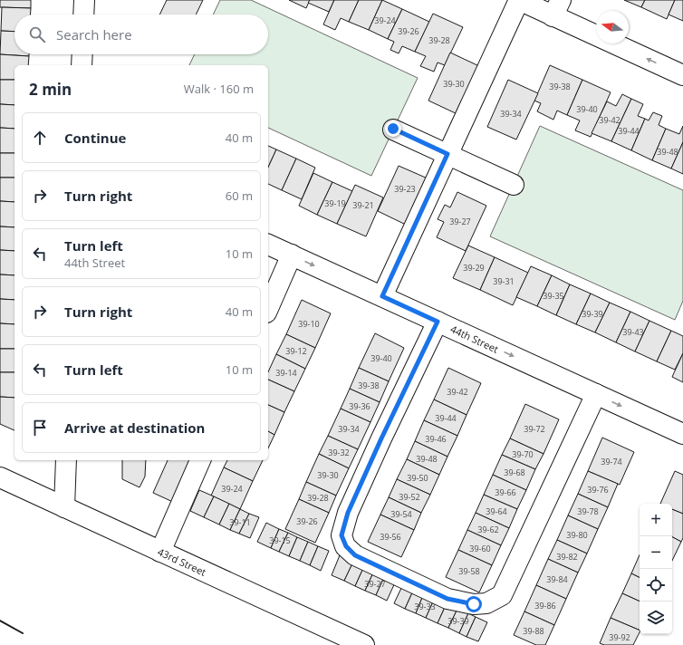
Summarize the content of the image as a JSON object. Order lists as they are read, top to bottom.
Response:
{
  "streets": {
    "street": ["44th Street", "43rd Street"]
  },
  "one_way": ["44th Street"],
  "house_numbers": [
    "39-24",
    "39-26",
    "39-28",
    "39-30",
    "39-38",
    "39-40",
    "39-34",
    "39-42",
    "39-44",
    "39-48",
    "39-23",
    "39-19",
    "39-21",
    "39-27",
    "39-29",
    "39-31",
    "39-35",
    "39-39",
    "39-10",
    "39-43",
    "39-12",
    "39-40",
    "39-14",
    "39-38",
    "39-42",
    "39-36",
    "39-44",
    "39-34",
    "39-72",
    "39-46",
    "39-32",
    "39-70",
    "39-48",
    "39-74",
    "39-68",
    "39-30",
    "39-50",
    "39-24",
    "39-76",
    "39-66",
    "39-52",
    "39-28",
    "39-64",
    "39-78",
    "39-54",
    "39-26",
    "39-11",
    "39-62",
    "39-80",
    "39-56",
    "39-15",
    "39-60",
    "39-82",
    "39-58",
    "39-84",
    "39-27",
    "39-86",
    "39-33",
    "39-39",
    "39-88",
    "39-92"
  ],
  "north": "left",
  "page": {
    "search": "Search here",
    "heading": ["2 min", "Walk · 160 m"],
    "list": [
      ["Continue", "40 m"],
      ["Turn right", "60 m"],
      ["Turn left", "44th Street", "10 m"],
      ["Turn right", "40 m"],
      ["Turn left", "10 m"],
      "Arrive at destination"
    ],
    "map_buttons": ["+", "−"]
  }
}
